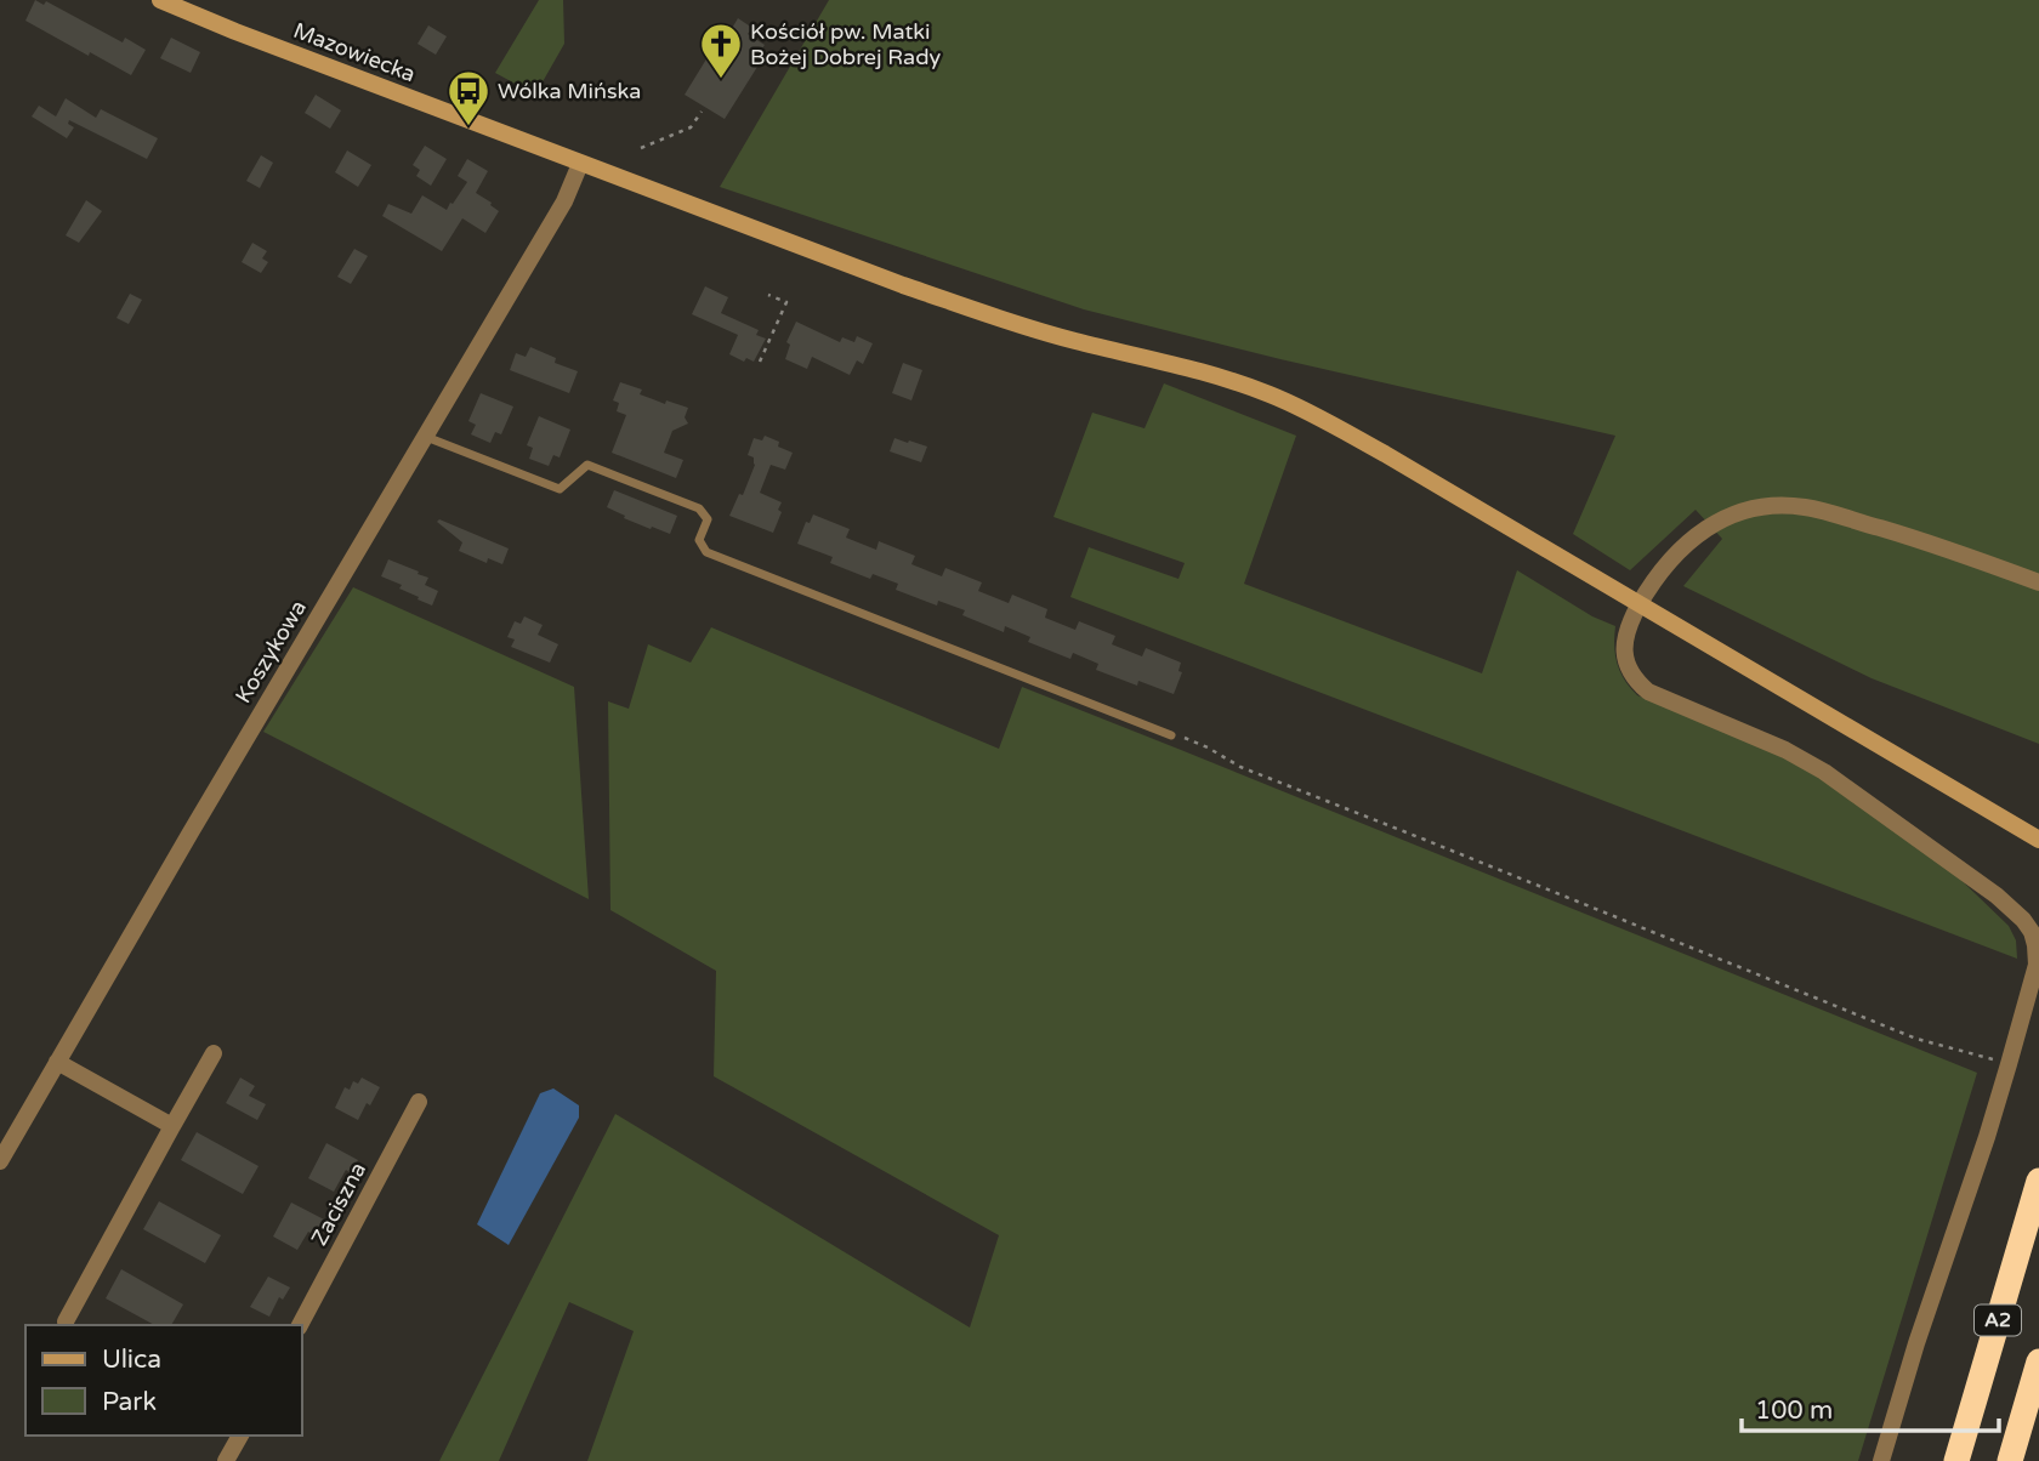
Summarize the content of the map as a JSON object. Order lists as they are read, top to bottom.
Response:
{
  "streets": {
    "highway": ["A2"],
    "street": ["Mazowiecka", "Koszykowa", "Zaciszna"]
  },
  "crossings": [
    ["Mazowiecka", "Koszykowa"]
  ],
  "places": {
    "church": ["Kościół pw. Matki Bożej Dobrej Rady"],
    "bus stop": ["Wólka Mińska"]
  },
  "legend": ["Ulica", "Park"],
  "scale_bar": "100 m"
}
